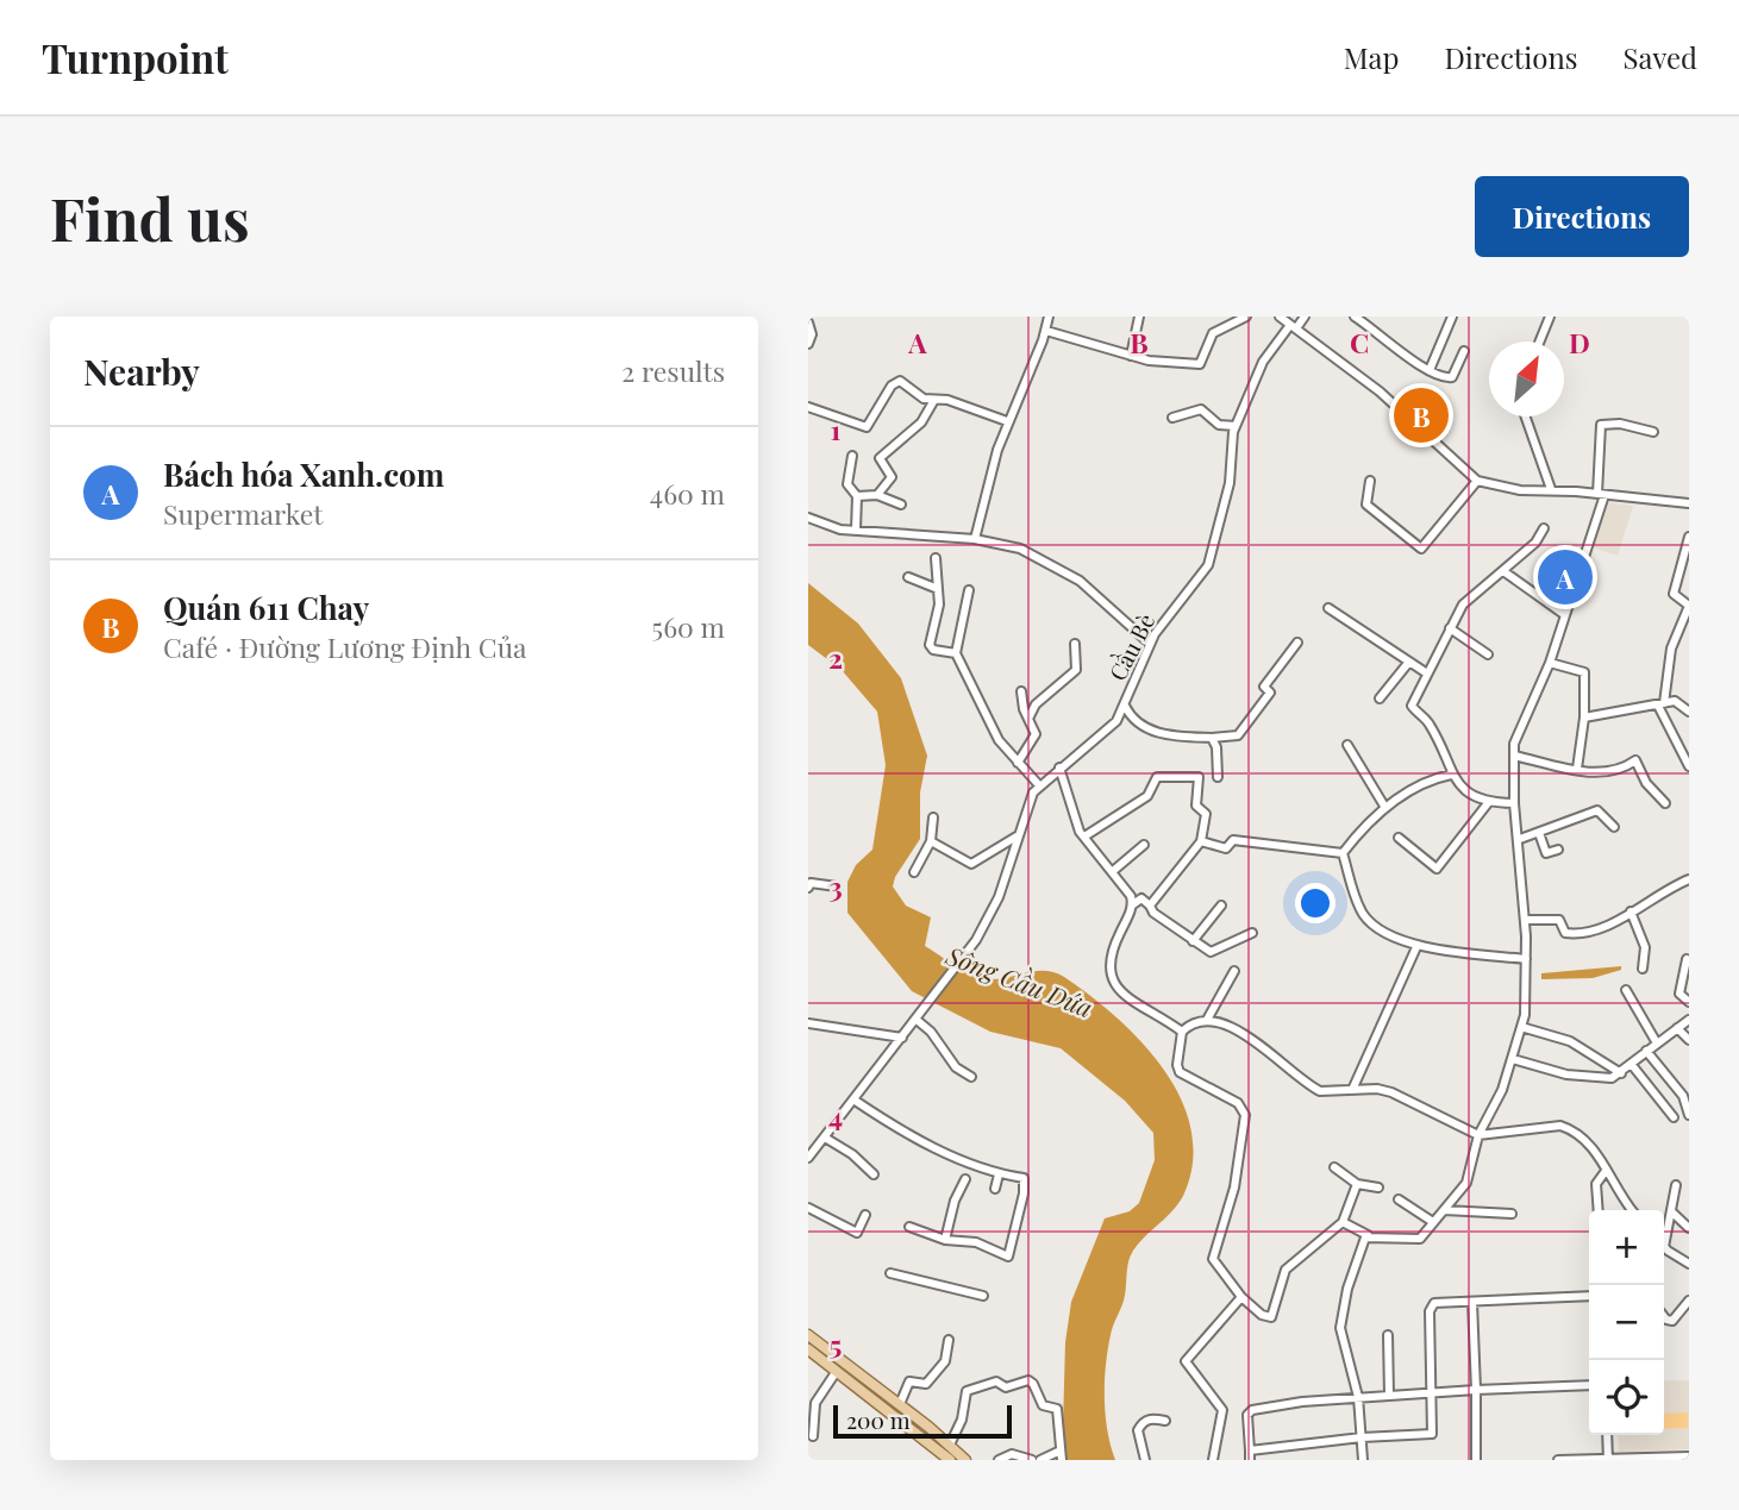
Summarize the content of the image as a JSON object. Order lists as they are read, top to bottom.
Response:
{
  "streets": {
    "street": ["Cầu Bè"]
  },
  "water": ["Sông Cầu Dứa"],
  "scale_bar": "200 m",
  "north": "top right",
  "page": {
    "header": "Turnpoint",
    "nav": ["Map", "Directions", "Saved"],
    "buttons": "Directions",
    "title": "Find us",
    "heading": ["Nearby", "2 results"],
    "pins": ["B", "A"],
    "list": [
      {
        "mark": "A",
        "name": "Bách hóa Xanh.com",
        "note": "Supermarket",
        "value": "460 m"
      },
      {
        "mark": "B",
        "name": "Quán 611 Chay",
        "note": "Café · Đường Lương Định Của",
        "value": "560 m"
      }
    ],
    "map_buttons": ["+", "−"],
    "scale": "200 m"
  },
  "grid": {
    "columns": [
      "A",
      "B",
      "C",
      "D"
    ],
    "rows": [
      "1",
      "2",
      "3",
      "4",
      "5"
    ]
  }
}
